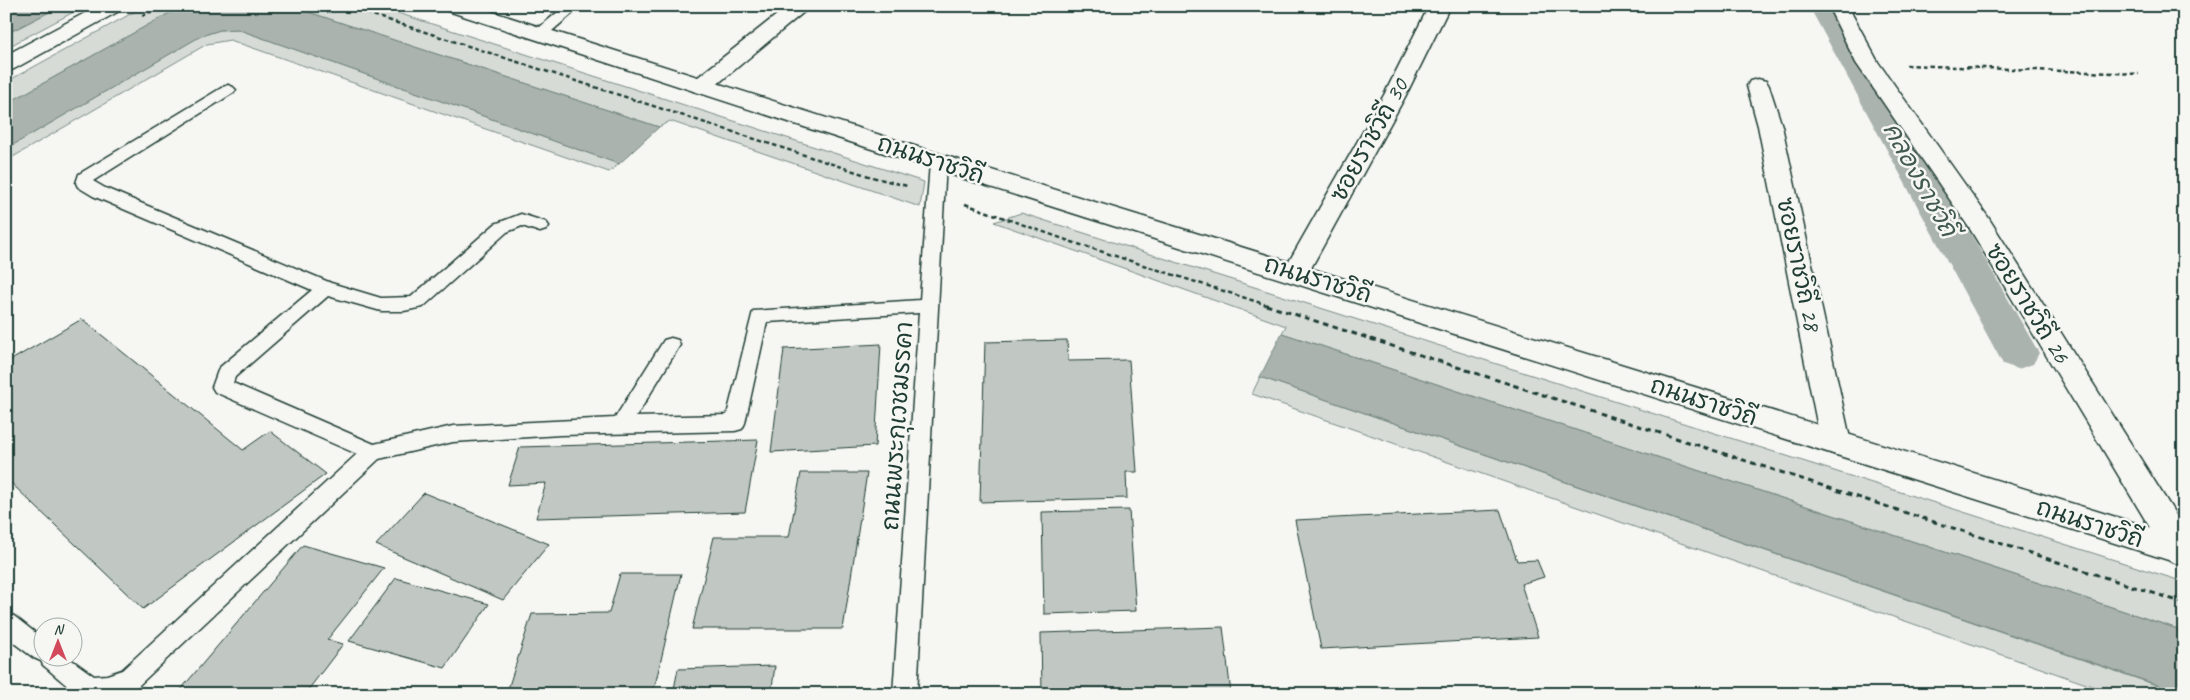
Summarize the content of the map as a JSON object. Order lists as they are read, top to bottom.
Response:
{
  "streets": {
    "street": [
      "ซอยราชวิถี 30",
      "ถนนราชวิถี",
      "ซอยราชวิถี 28",
      "ซอยราชวิถี 26"
    ],
    "lane": ["ถนนพระกุเวชมรรคา"]
  },
  "crossings": [
    ["ซอยราชวิถี 30", "ถนนราชวิถี"],
    ["ถนนราชวิถี", "ซอยราชวิถี 28"],
    ["ถนนราชวิถี", "ซอยราชวิถี 26"],
    ["ถนนราชวิถี", "ถนนพระกุเวชมรรคา"]
  ],
  "water": ["คลองราชวิถี"],
  "north": "top"
}
